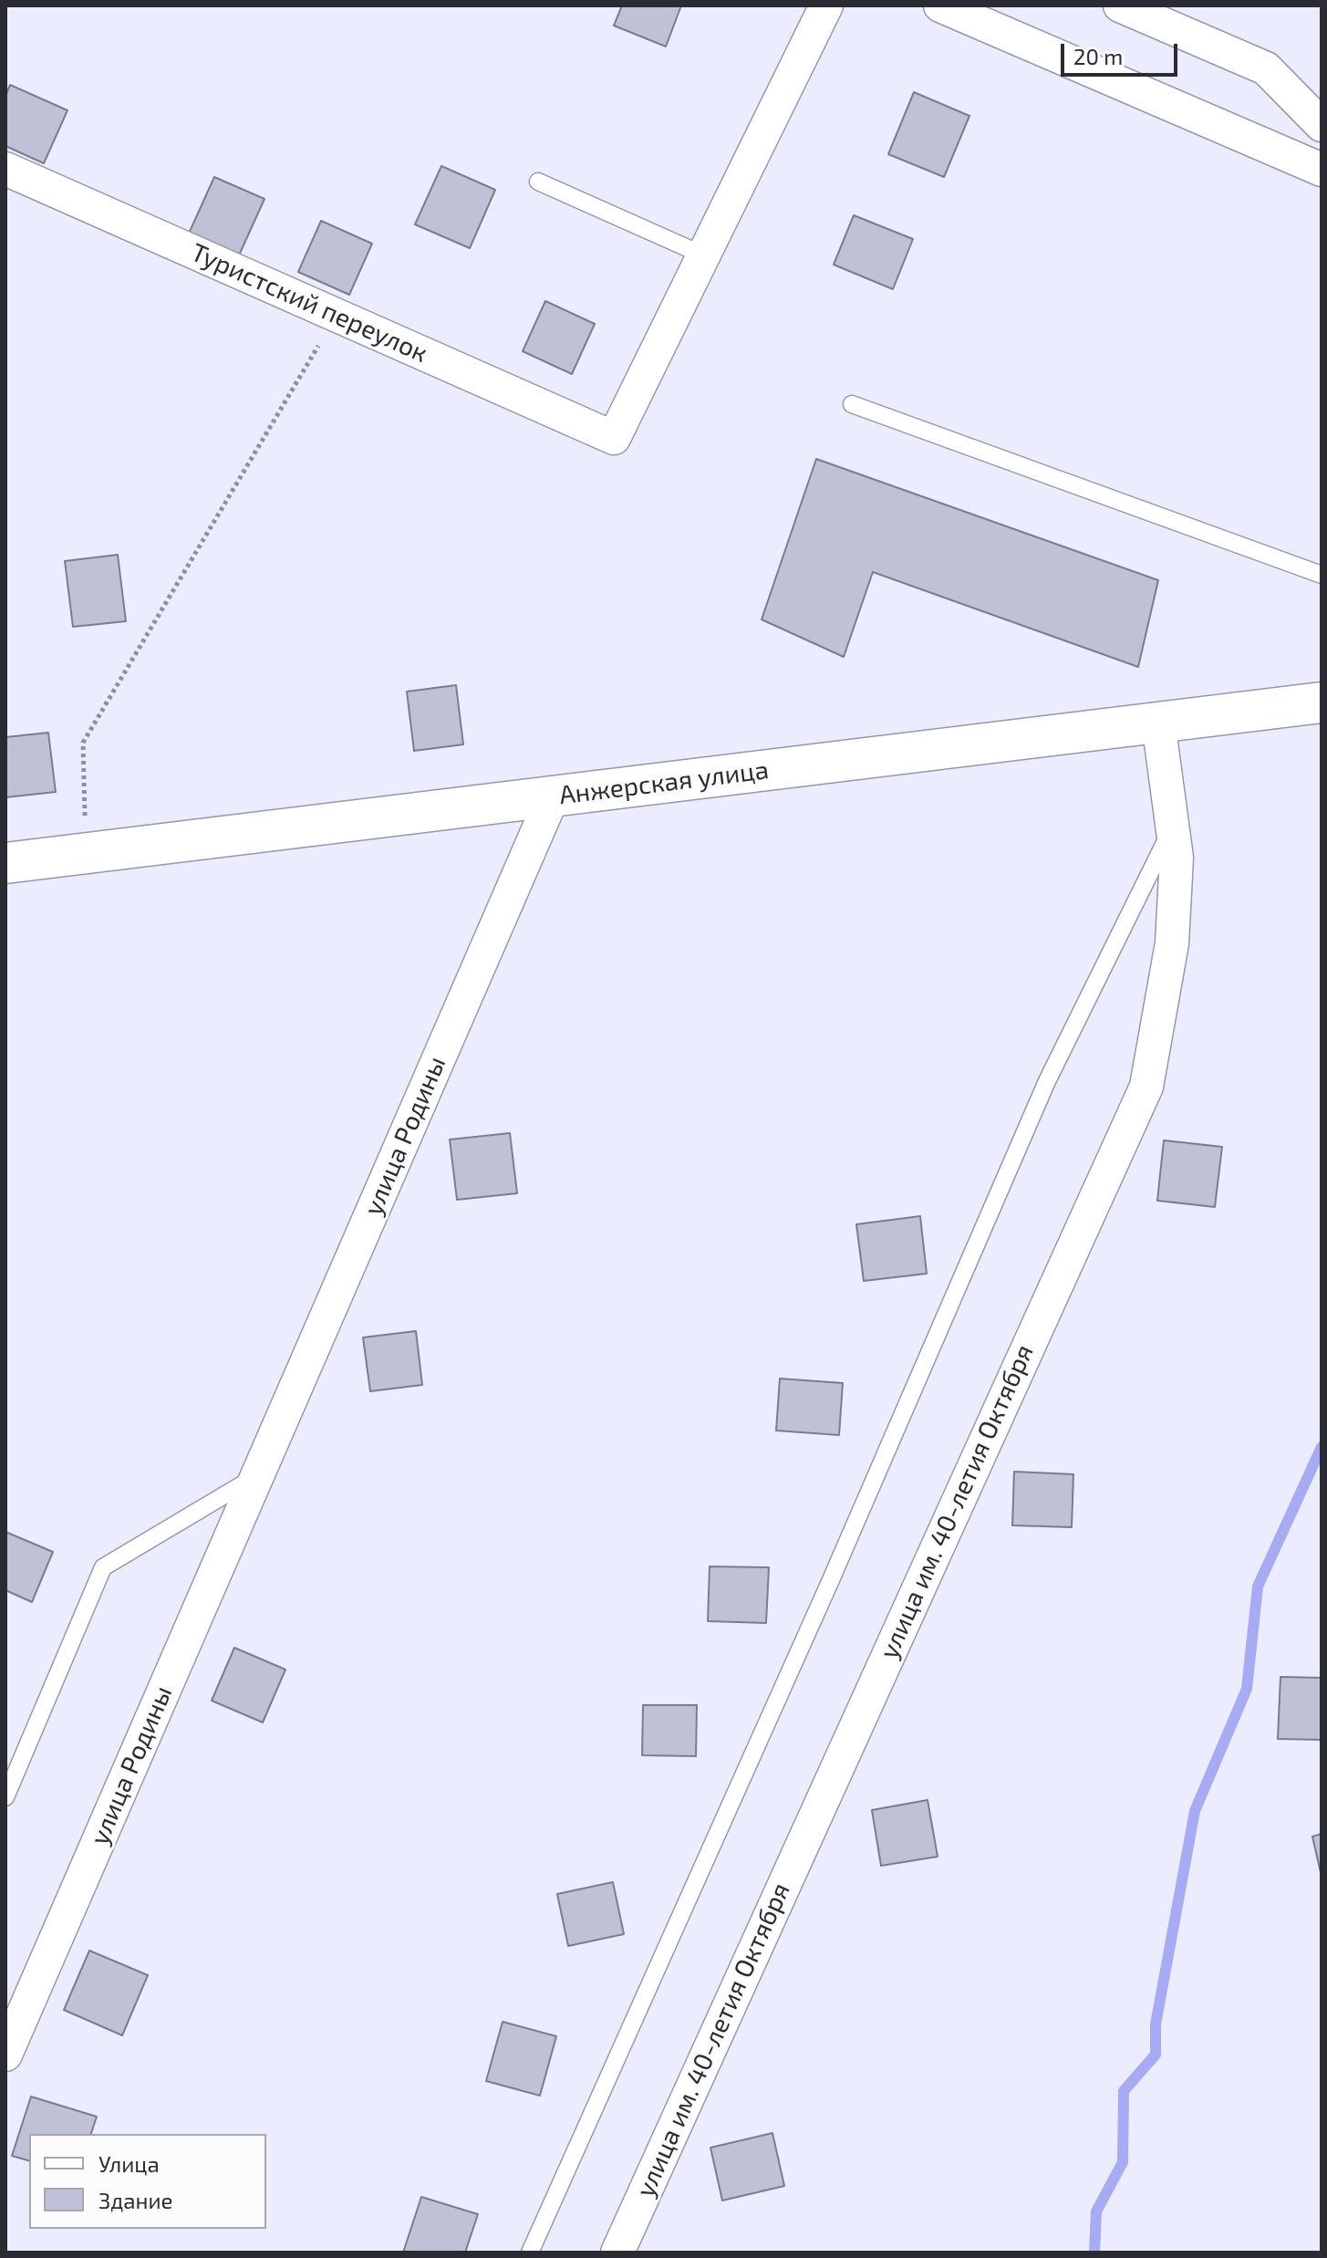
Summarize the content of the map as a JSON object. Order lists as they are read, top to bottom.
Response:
{
  "streets": {
    "street": [
      "Туристский переулок",
      "Анжерская улица",
      "улица Родины",
      "улица им. 40-летия Октября"
    ]
  },
  "crossings": [
    ["Анжерская улица", "улица Родины"],
    ["Анжерская улица", "улица им. 40-летия Октября"]
  ],
  "legend": ["Улица", "Здание"],
  "scale_bar": "20 m"
}
